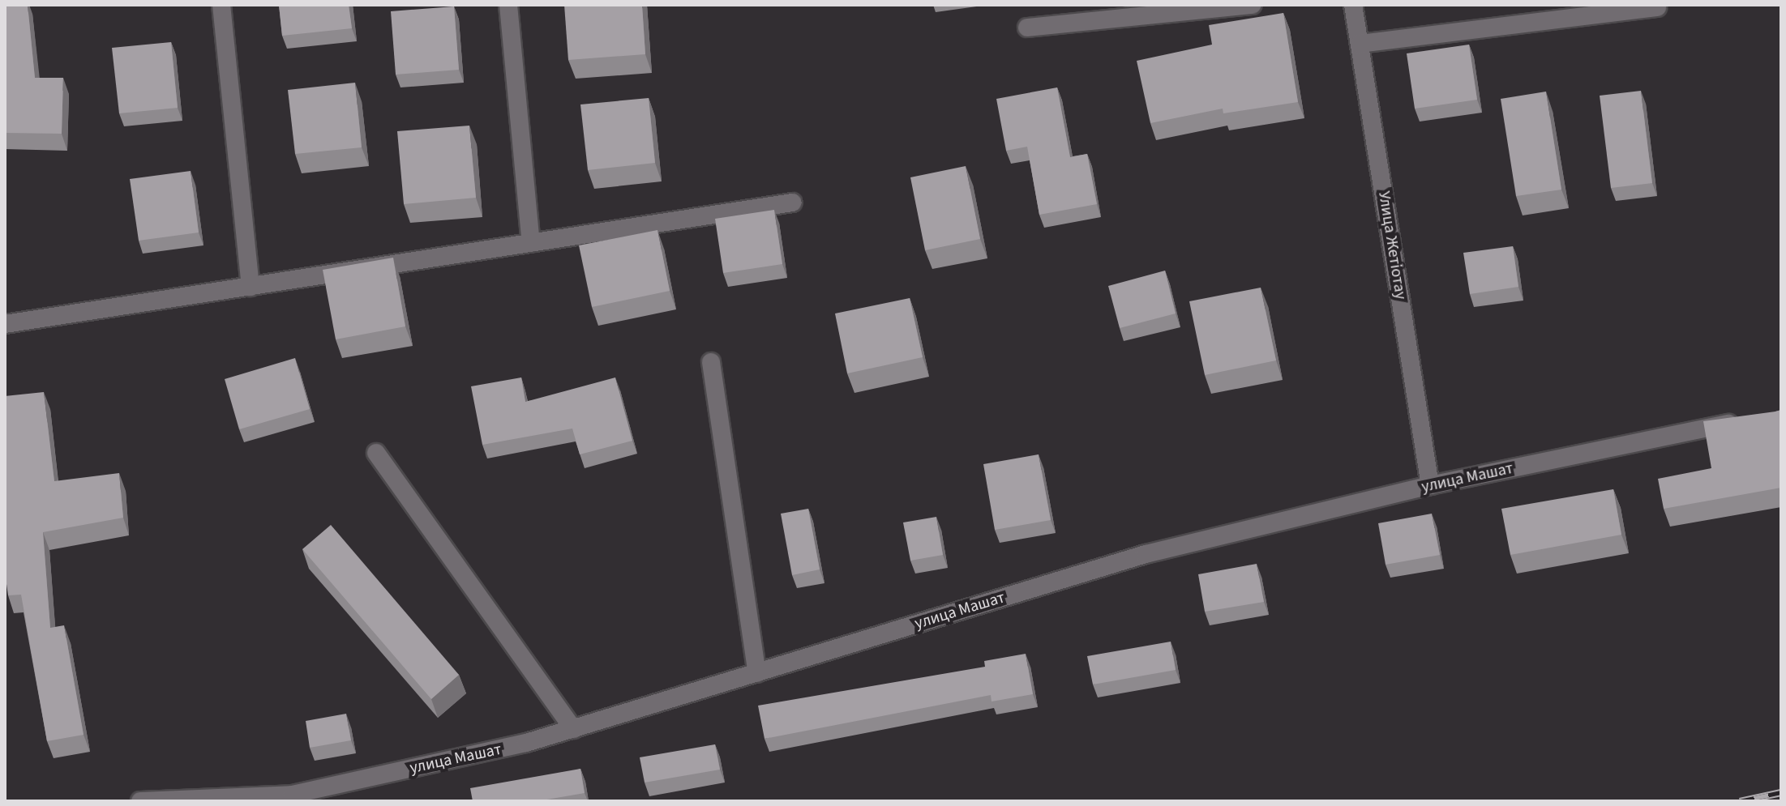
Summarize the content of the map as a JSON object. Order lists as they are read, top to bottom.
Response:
{
  "streets": {
    "street": ["Улица Жетіотау", "улица Машат"]
  },
  "crossings": [
    ["Улица Жетіотау", "улица Машат"]
  ]
}
